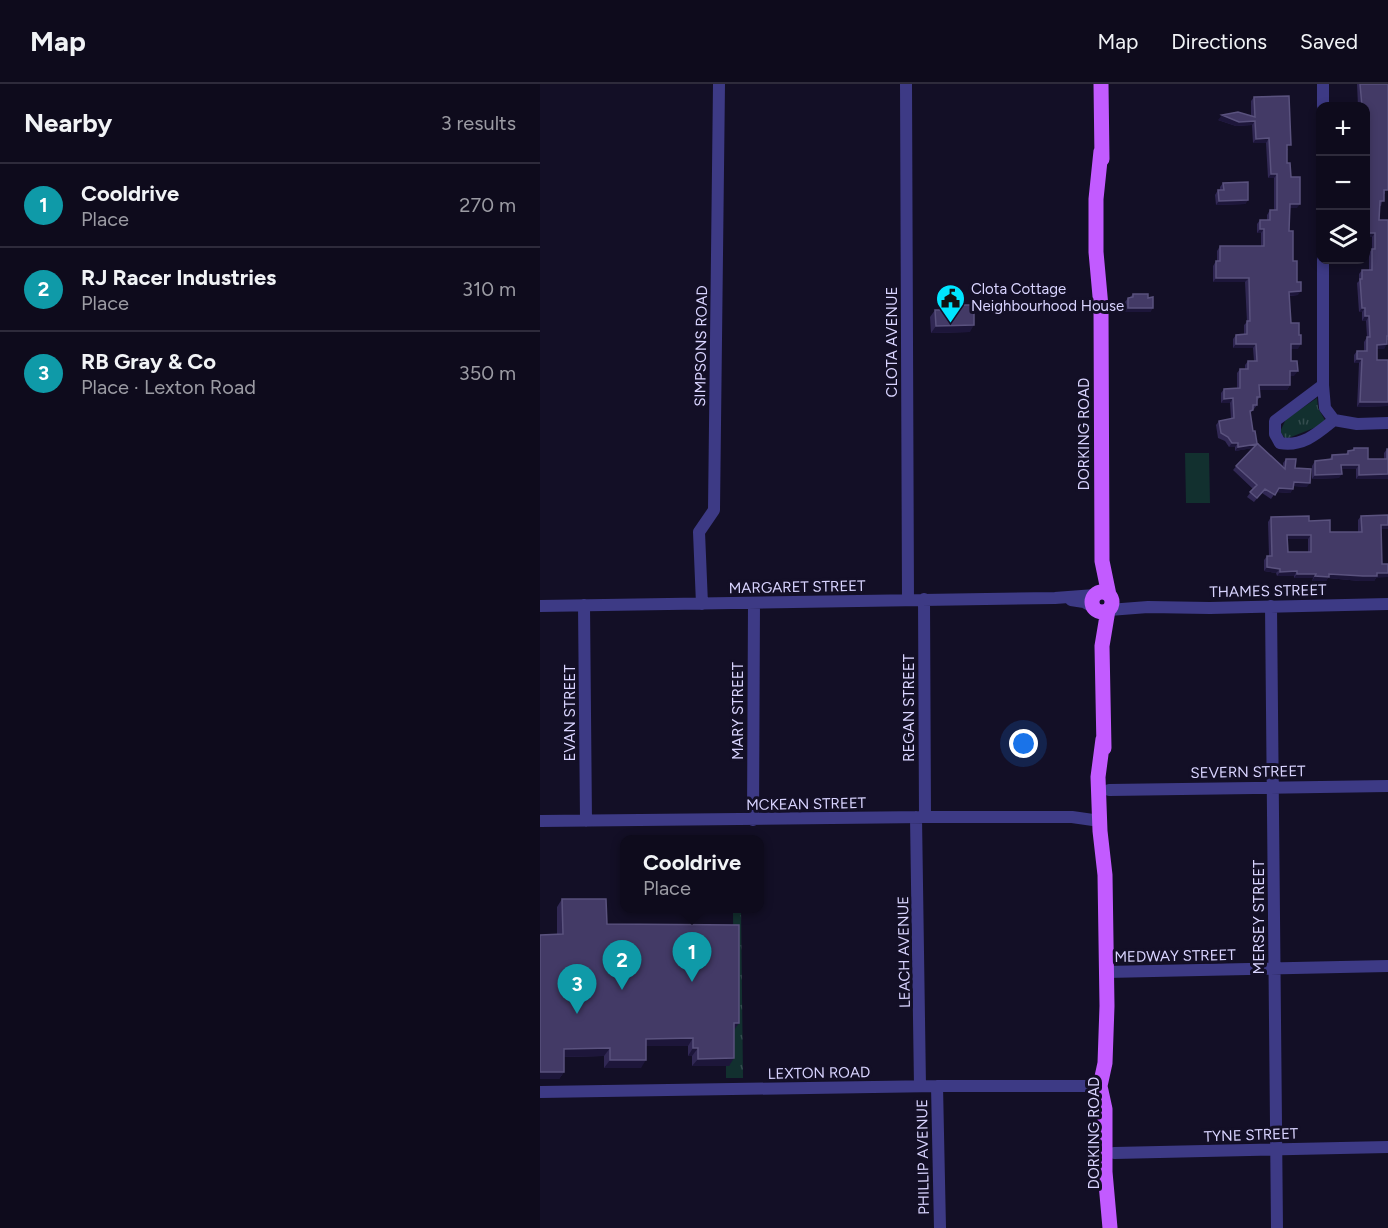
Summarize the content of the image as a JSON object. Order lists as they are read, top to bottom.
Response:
{
  "streets": {
    "main road": ["DORKING ROAD"],
    "street": [
      "CLOTA AVENUE",
      "SIMPSONS ROAD",
      "MARGARET STREET",
      "THAMES STREET",
      "REGAN STREET",
      "MARY STREET",
      "EVAN STREET",
      "SEVERN STREET",
      "MCKEAN STREET",
      "MERSEY STREET",
      "LEACH AVENUE",
      "MEDWAY STREET",
      "LEXTON ROAD",
      "TYNE STREET",
      "PHILLIP AVENUE"
    ]
  },
  "crossings": [
    ["CLOTA AVENUE", "MARGARET STREET"],
    ["SIMPSONS ROAD", "MARGARET STREET"],
    ["DORKING ROAD", "MARGARET STREET"],
    ["DORKING ROAD", "THAMES STREET"],
    ["DORKING ROAD", "SEVERN STREET"],
    ["DORKING ROAD", "MCKEAN STREET"],
    ["DORKING ROAD", "MEDWAY STREET"],
    ["DORKING ROAD", "LEXTON ROAD"],
    ["DORKING ROAD", "TYNE STREET"],
    ["MARGARET STREET", "THAMES STREET"],
    ["MARGARET STREET", "REGAN STREET"],
    ["MARGARET STREET", "MARY STREET"],
    ["MARGARET STREET", "EVAN STREET"],
    ["THAMES STREET", "MERSEY STREET"],
    ["REGAN STREET", "MCKEAN STREET"],
    ["REGAN STREET", "LEACH AVENUE"],
    ["MARY STREET", "MCKEAN STREET"],
    ["EVAN STREET", "MCKEAN STREET"],
    ["SEVERN STREET", "MERSEY STREET"],
    ["MCKEAN STREET", "LEACH AVENUE"],
    ["MERSEY STREET", "MEDWAY STREET"],
    ["MERSEY STREET", "TYNE STREET"],
    ["LEACH AVENUE", "LEXTON ROAD"],
    ["LEXTON ROAD", "PHILLIP AVENUE"]
  ],
  "places": {
    "public building": ["Clota Cottage Neighbourhood House"]
  },
  "page": {
    "header": "Map",
    "nav": ["Map", "Directions", "Saved"],
    "heading": ["Nearby", "3 results"],
    "map_buttons": ["+", "−"],
    "list": [
      {
        "mark": "1",
        "name": "Cooldrive",
        "note": "Place",
        "value": "270 m"
      },
      {
        "mark": "2",
        "name": "RJ Racer Industries",
        "note": "Place",
        "value": "310 m"
      },
      {
        "mark": "3",
        "name": "RB Gray & Co",
        "note": "Place · Lexton Road",
        "value": "350 m"
      }
    ],
    "popup": ["Cooldrive", "Place"],
    "pins": ["1", "2", "3"]
  }
}
